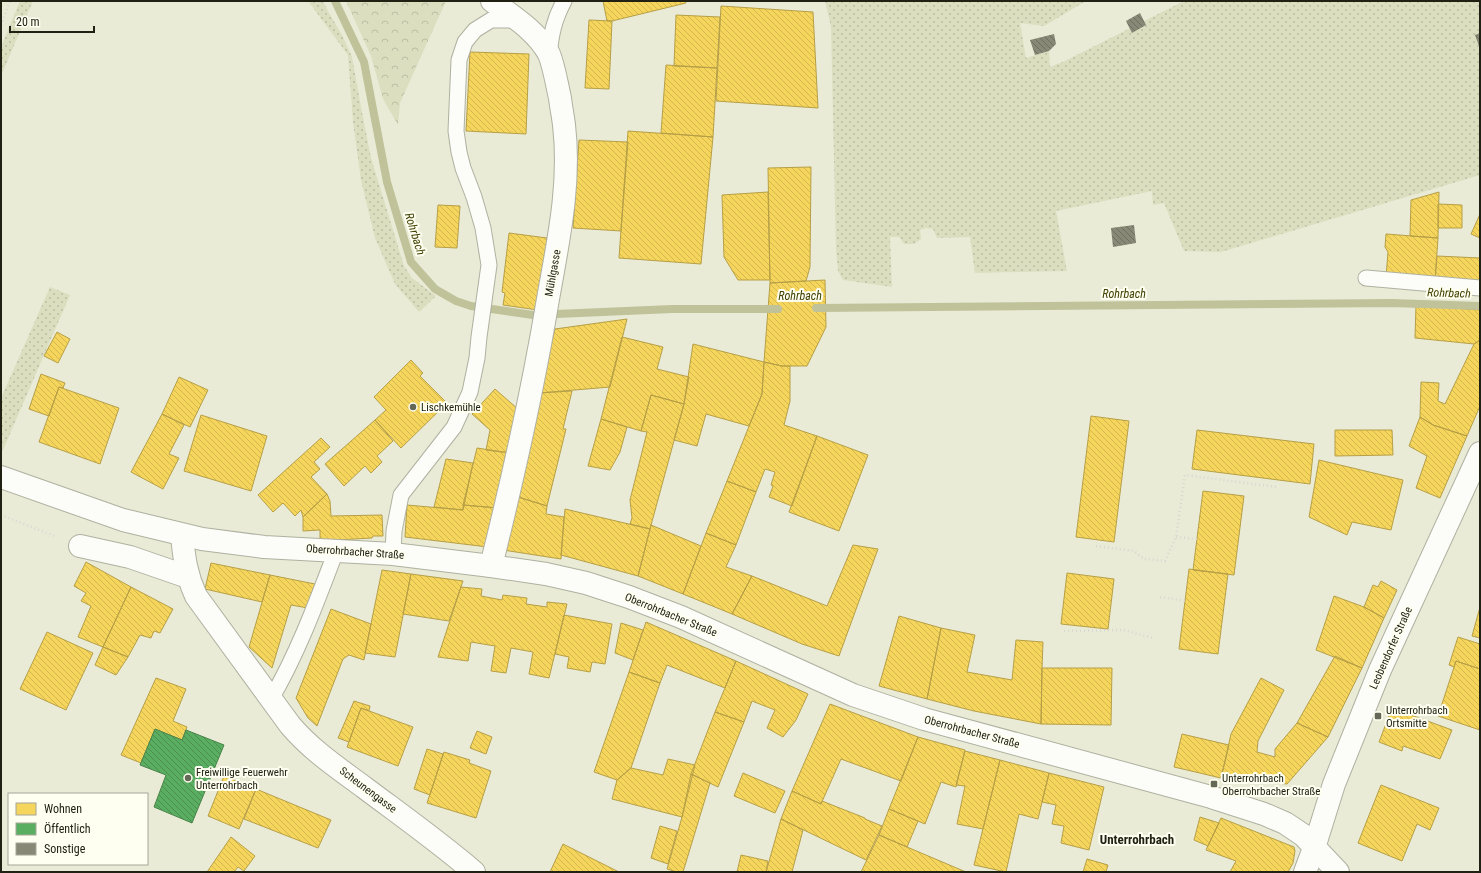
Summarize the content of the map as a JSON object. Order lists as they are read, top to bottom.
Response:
{
  "streets": {
    "main road": [
      "Mühlgasse",
      "Oberrohrbacher Straße",
      "Leobendorfer Straße",
      "Scheunengasse"
    ]
  },
  "crossings": [
    ["Mühlgasse", "Oberrohrbacher Straße"],
    ["Oberrohrbacher Straße", "Leobendorfer Straße"],
    ["Oberrohrbacher Straße", "Scheunengasse"]
  ],
  "districts": ["Unterrohrbach"],
  "water": ["Rohrbach"],
  "places": {
    "other": ["Lischkemühle", "Freiwillige Feuerwehr Unterrohrbach"],
    "transit": ["Unterrohrbach Ortsmitte", "Unterrohrbach Oberrohrbacher Straße"]
  },
  "legend": ["Wohnen", "Öffentlich", "Sonstige"],
  "scale_bar": "20 m"
}
